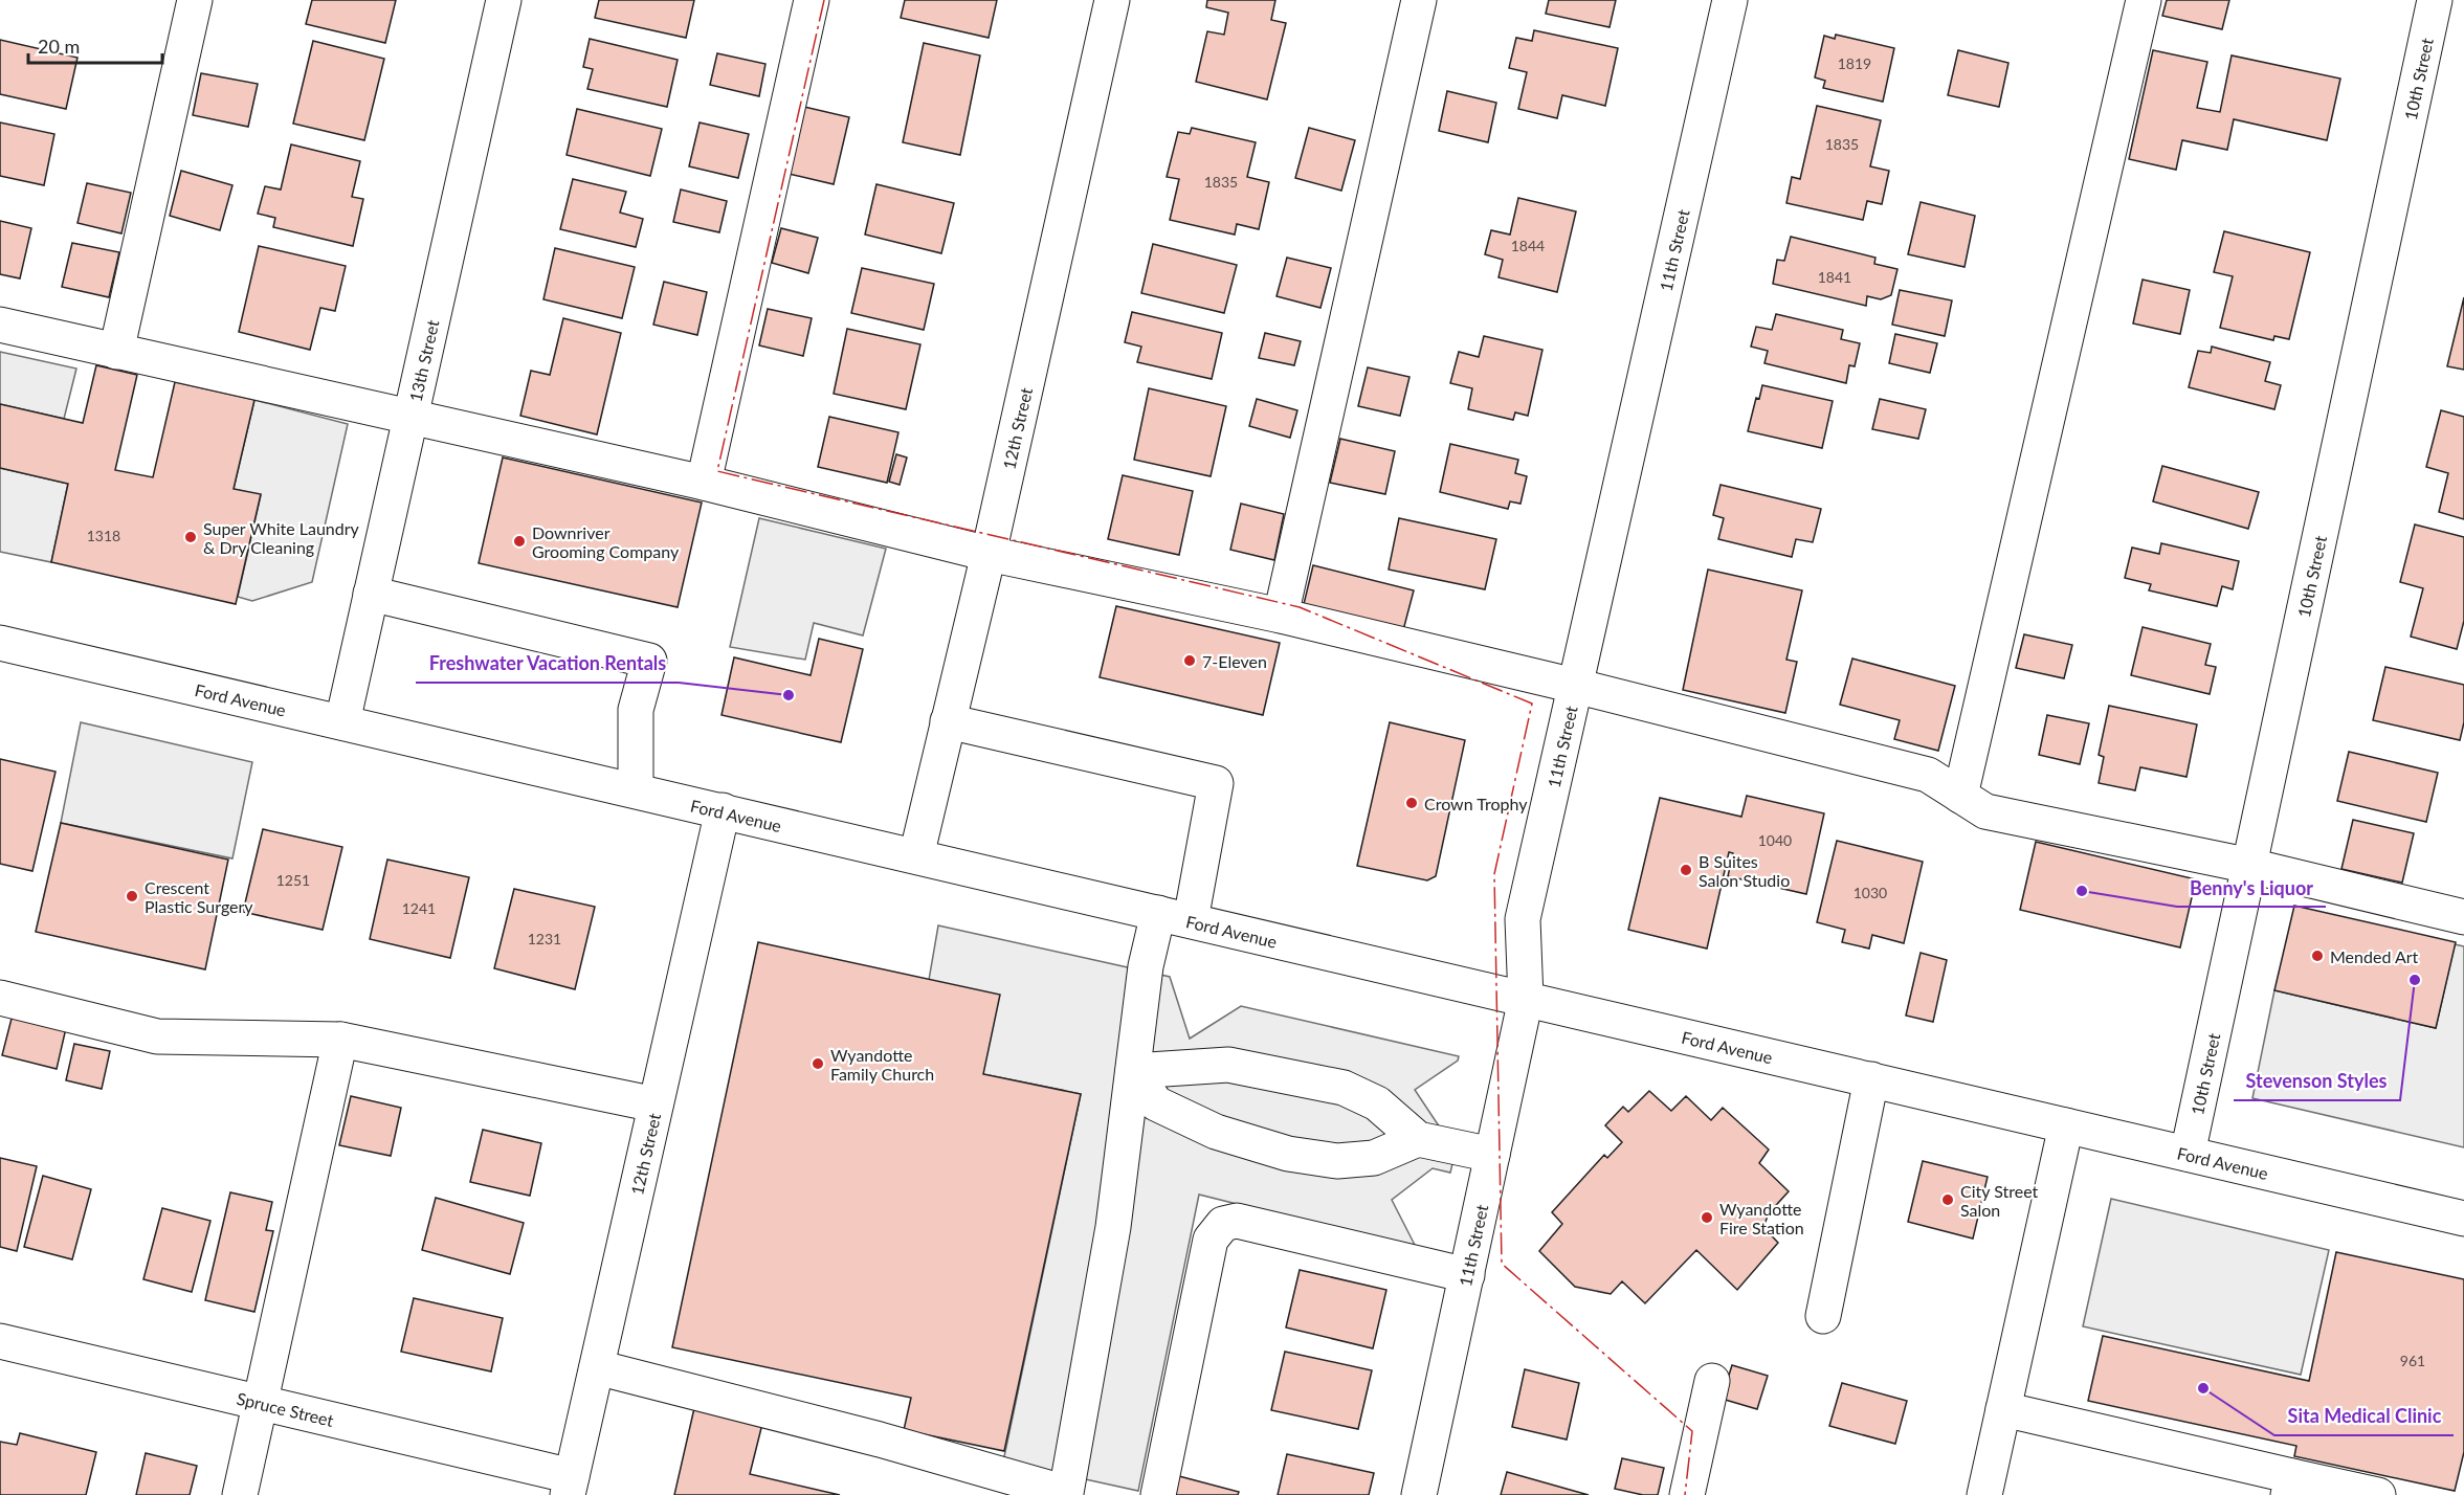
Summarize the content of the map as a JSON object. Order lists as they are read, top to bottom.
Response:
{
  "streets": {
    "street": [
      "10th Street",
      "11th Street",
      "13th Street",
      "12th Street",
      "Ford Avenue",
      "Spruce Street"
    ]
  },
  "crossings": [
    ["10th Street", "Ford Avenue"],
    ["11th Street", "Ford Avenue"],
    ["13th Street", "Ford Avenue"],
    ["12th Street", "Ford Avenue"],
    ["12th Street", "Spruce Street"]
  ],
  "places": [
    "Super White Laundry & Dry Cleaning",
    "Downriver Grooming Company",
    "7-Eleven",
    "Freshwater Vacation Rentals",
    "Crown Trophy",
    "B Suites Salon Studio",
    "Benny's Liquor",
    "Crescent Plastic Surgery",
    "Mended Art",
    "Stevenson Styles",
    "Wyandotte Family Church",
    "City Street Salon",
    "Wyandotte Fire Station",
    "Sita Medical Clinic"
  ],
  "house_numbers": [
    "1819",
    "1835",
    "1835",
    "1844",
    "1841",
    "1318",
    "1040",
    "1251",
    "1030",
    "1241",
    "1231",
    "961"
  ],
  "scale_bar": "20 m"
}
